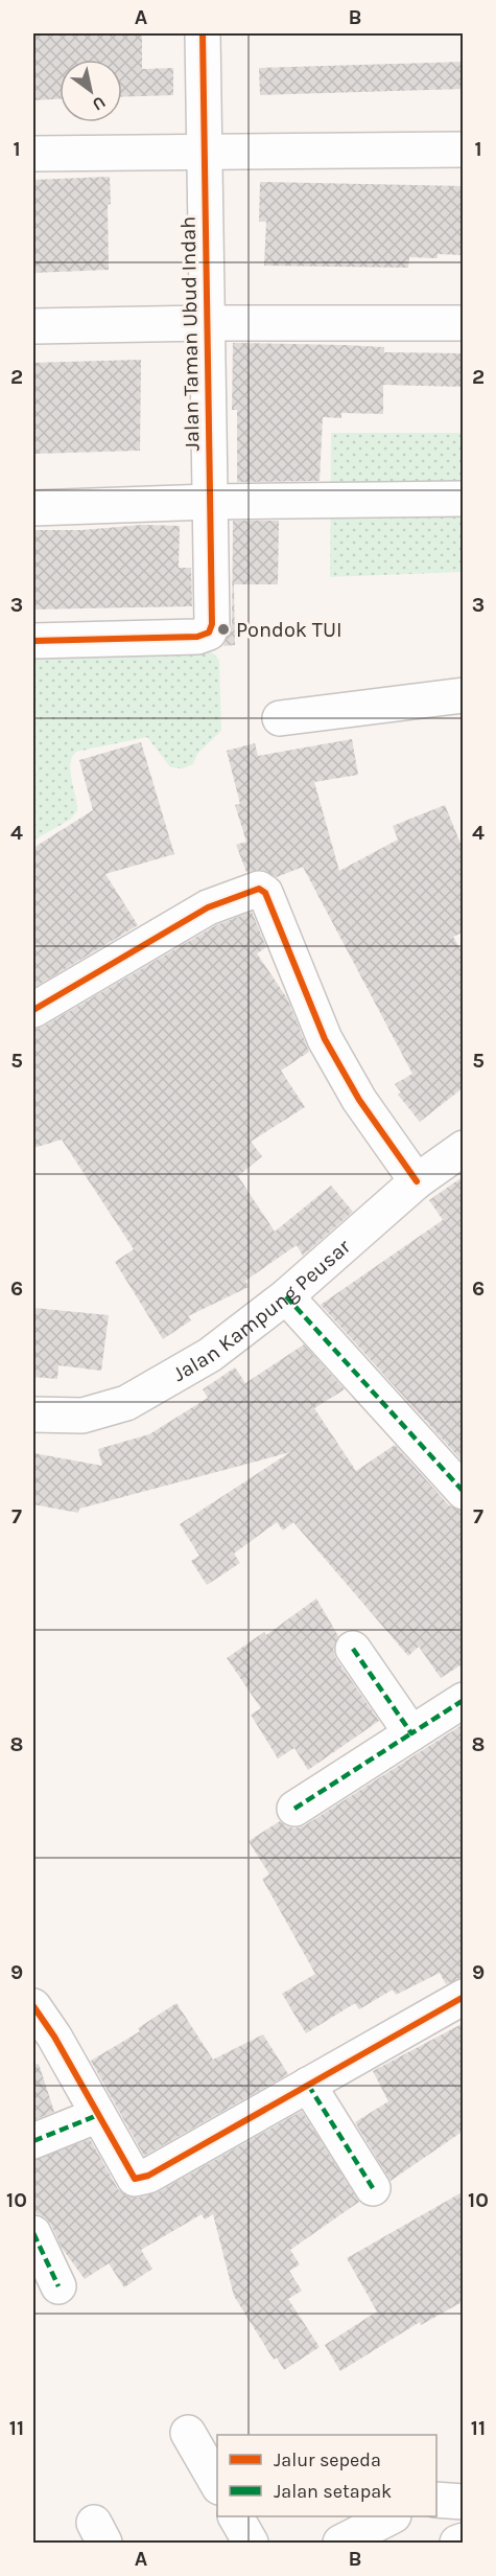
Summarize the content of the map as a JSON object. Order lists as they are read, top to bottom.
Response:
{
  "streets": {
    "street": ["Jalan Taman Ubud Indah", "Jalan Kampung Peusar"]
  },
  "places": ["Pondok TUI"],
  "legend": ["Jalur sepeda", "Jalan setapak"],
  "north": "bottom right",
  "grid": {
    "columns": ["A", "B"],
    "rows": [
      "1",
      "2",
      "3",
      "4",
      "5",
      "6",
      "7",
      "8",
      "9",
      "10",
      "11"
    ]
  }
}
